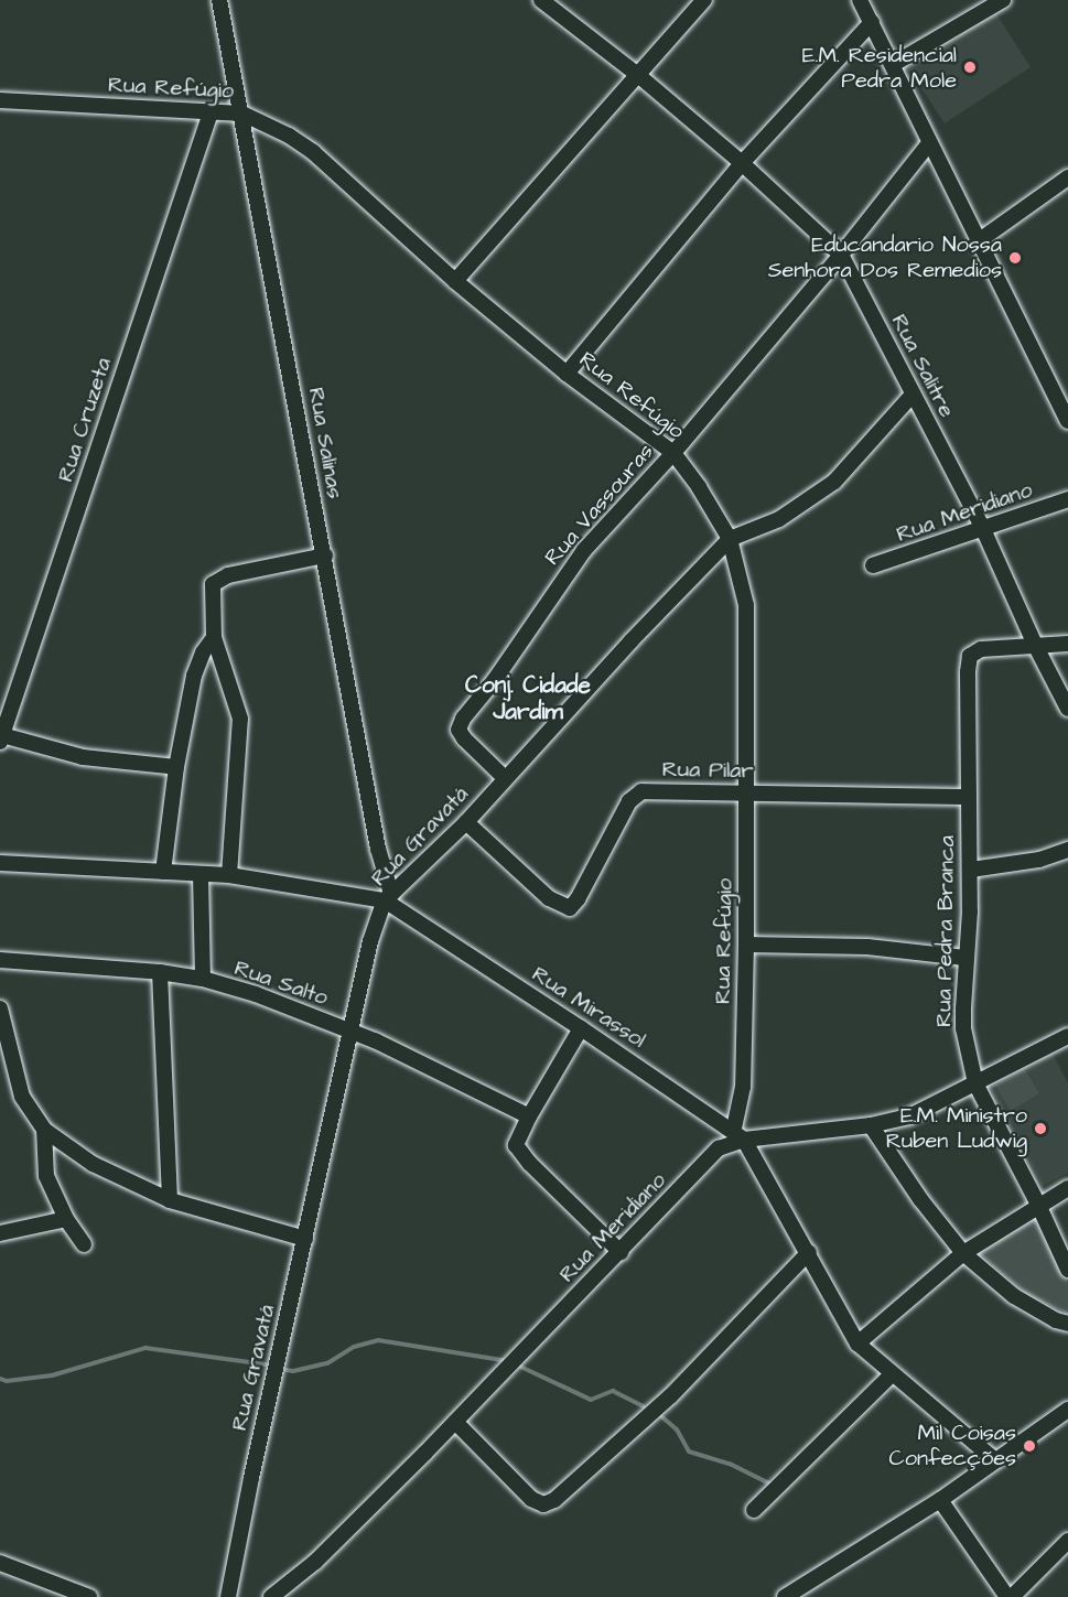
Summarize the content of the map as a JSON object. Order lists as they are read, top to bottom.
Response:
{
  "streets": {
    "street": [
      "Rua Refúgio",
      "Rua Salitre",
      "Rua Cruzeta",
      "Rua Salinas",
      "Rua Vassouras",
      "Rua Meridiano",
      "Rua Pilar",
      "Rua Gravatá",
      "Rua Pedra Branca",
      "Rua Salto",
      "Rua Mirassol"
    ]
  },
  "crossings": [
    ["Rua Refúgio", "Rua Cruzeta"],
    ["Rua Refúgio", "Rua Salinas"],
    ["Rua Refúgio", "Rua Vassouras"],
    ["Rua Refúgio", "Rua Meridiano"],
    ["Rua Refúgio", "Rua Pilar"],
    ["Rua Refúgio", "Rua Gravatá"],
    ["Rua Refúgio", "Rua Mirassol"],
    ["Rua Salitre", "Rua Vassouras"],
    ["Rua Salitre", "Rua Meridiano"],
    ["Rua Salitre", "Rua Gravatá"],
    ["Rua Salitre", "Rua Pedra Branca"],
    ["Rua Salinas", "Rua Gravatá"],
    ["Rua Salinas", "Rua Mirassol"],
    ["Rua Vassouras", "Rua Gravatá"],
    ["Rua Meridiano", "Rua Pedra Branca"],
    ["Rua Meridiano", "Rua Mirassol"],
    ["Rua Pilar", "Rua Gravatá"],
    ["Rua Pilar", "Rua Pedra Branca"],
    ["Rua Gravatá", "Rua Salto"],
    ["Rua Gravatá", "Rua Mirassol"]
  ],
  "districts": ["Conj. Cidade Jardim"],
  "places": [
    "E.M. Residencial Pedra Mole",
    "Educandario Nossa Senhora Dos Remedios",
    "E.M. Ministro Ruben Ludwig",
    "Mil Coisas Confecções"
  ]
}
